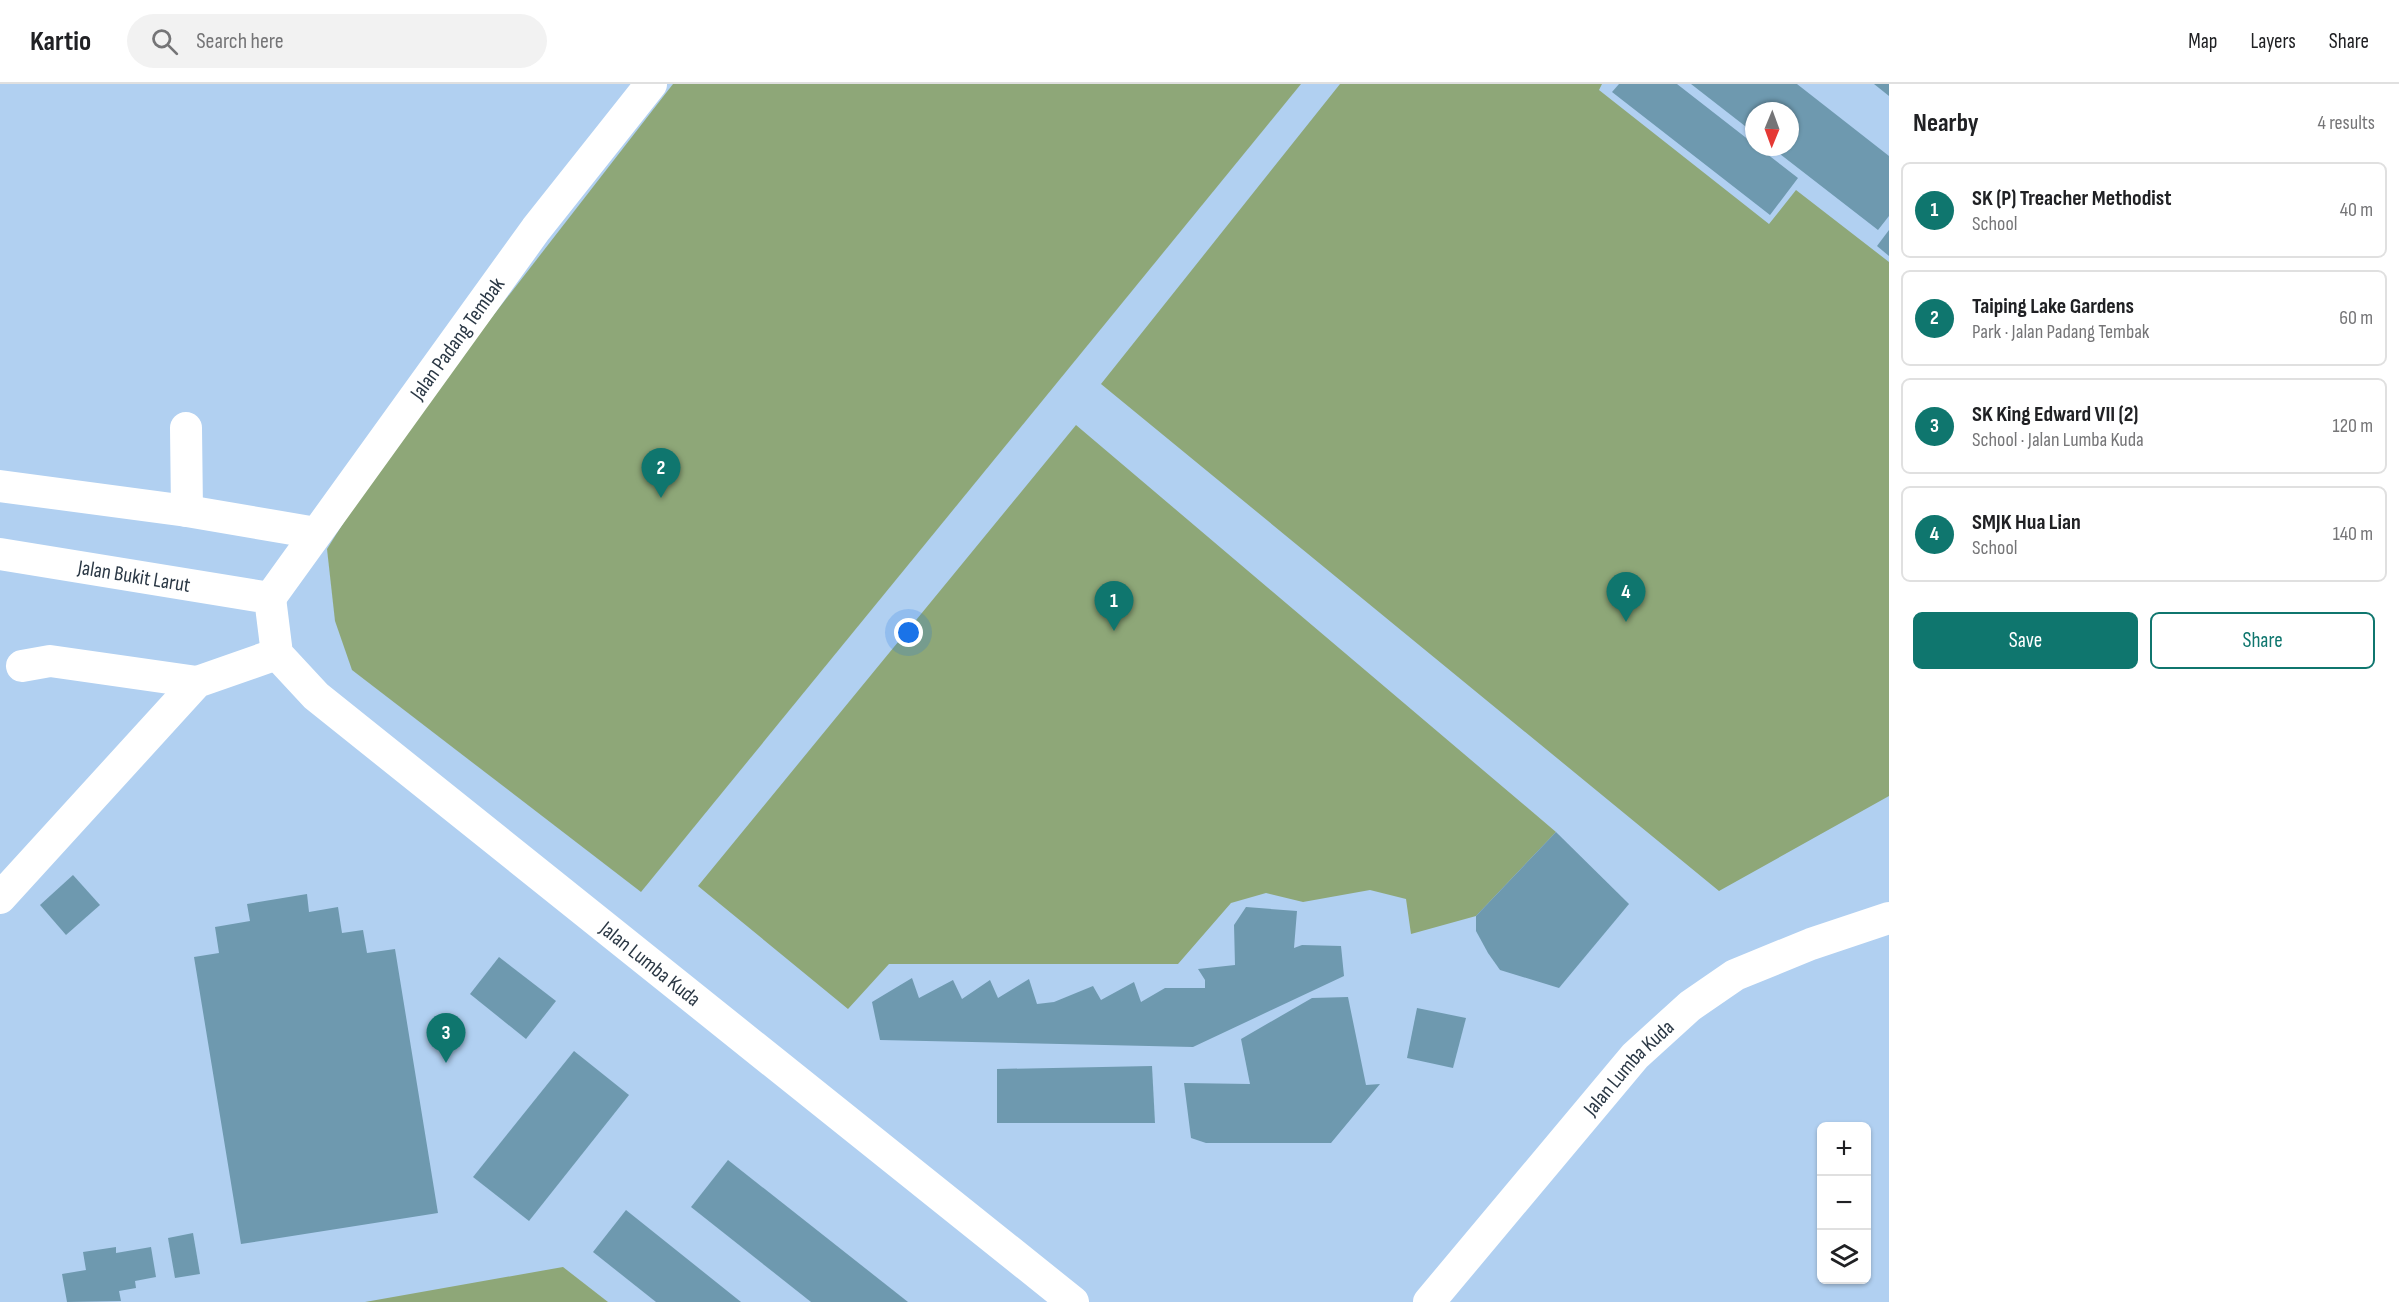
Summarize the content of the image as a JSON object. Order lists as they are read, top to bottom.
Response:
{
  "streets": {
    "street": ["Jalan Padang Tembak", "Jalan Bukit Larut", "Jalan Lumba Kuda"]
  },
  "crossings": [
    ["Jalan Padang Tembak", "Jalan Bukit Larut"]
  ],
  "north": "bottom",
  "page": {
    "header": "Kartio",
    "search": "Search here",
    "nav": ["Map", "Layers", "Share"],
    "heading": ["Nearby", "4 results"],
    "list": [
      {
        "mark": "1",
        "name": "SK (P) Treacher Methodist",
        "note": "School",
        "value": "40 m"
      },
      {
        "mark": "2",
        "name": "Taiping Lake Gardens",
        "note": "Park · Jalan Padang Tembak",
        "value": "60 m"
      },
      {
        "mark": "3",
        "name": "SK King Edward VII (2)",
        "note": "School · Jalan Lumba Kuda",
        "value": "120 m"
      },
      {
        "mark": "4",
        "name": "SMJK Hua Lian",
        "note": "School",
        "value": "140 m"
      }
    ],
    "pins": [
      "2",
      "4",
      "1",
      "3"
    ],
    "buttons": ["Save", "Share"],
    "map_buttons": ["+", "−"]
  }
}
